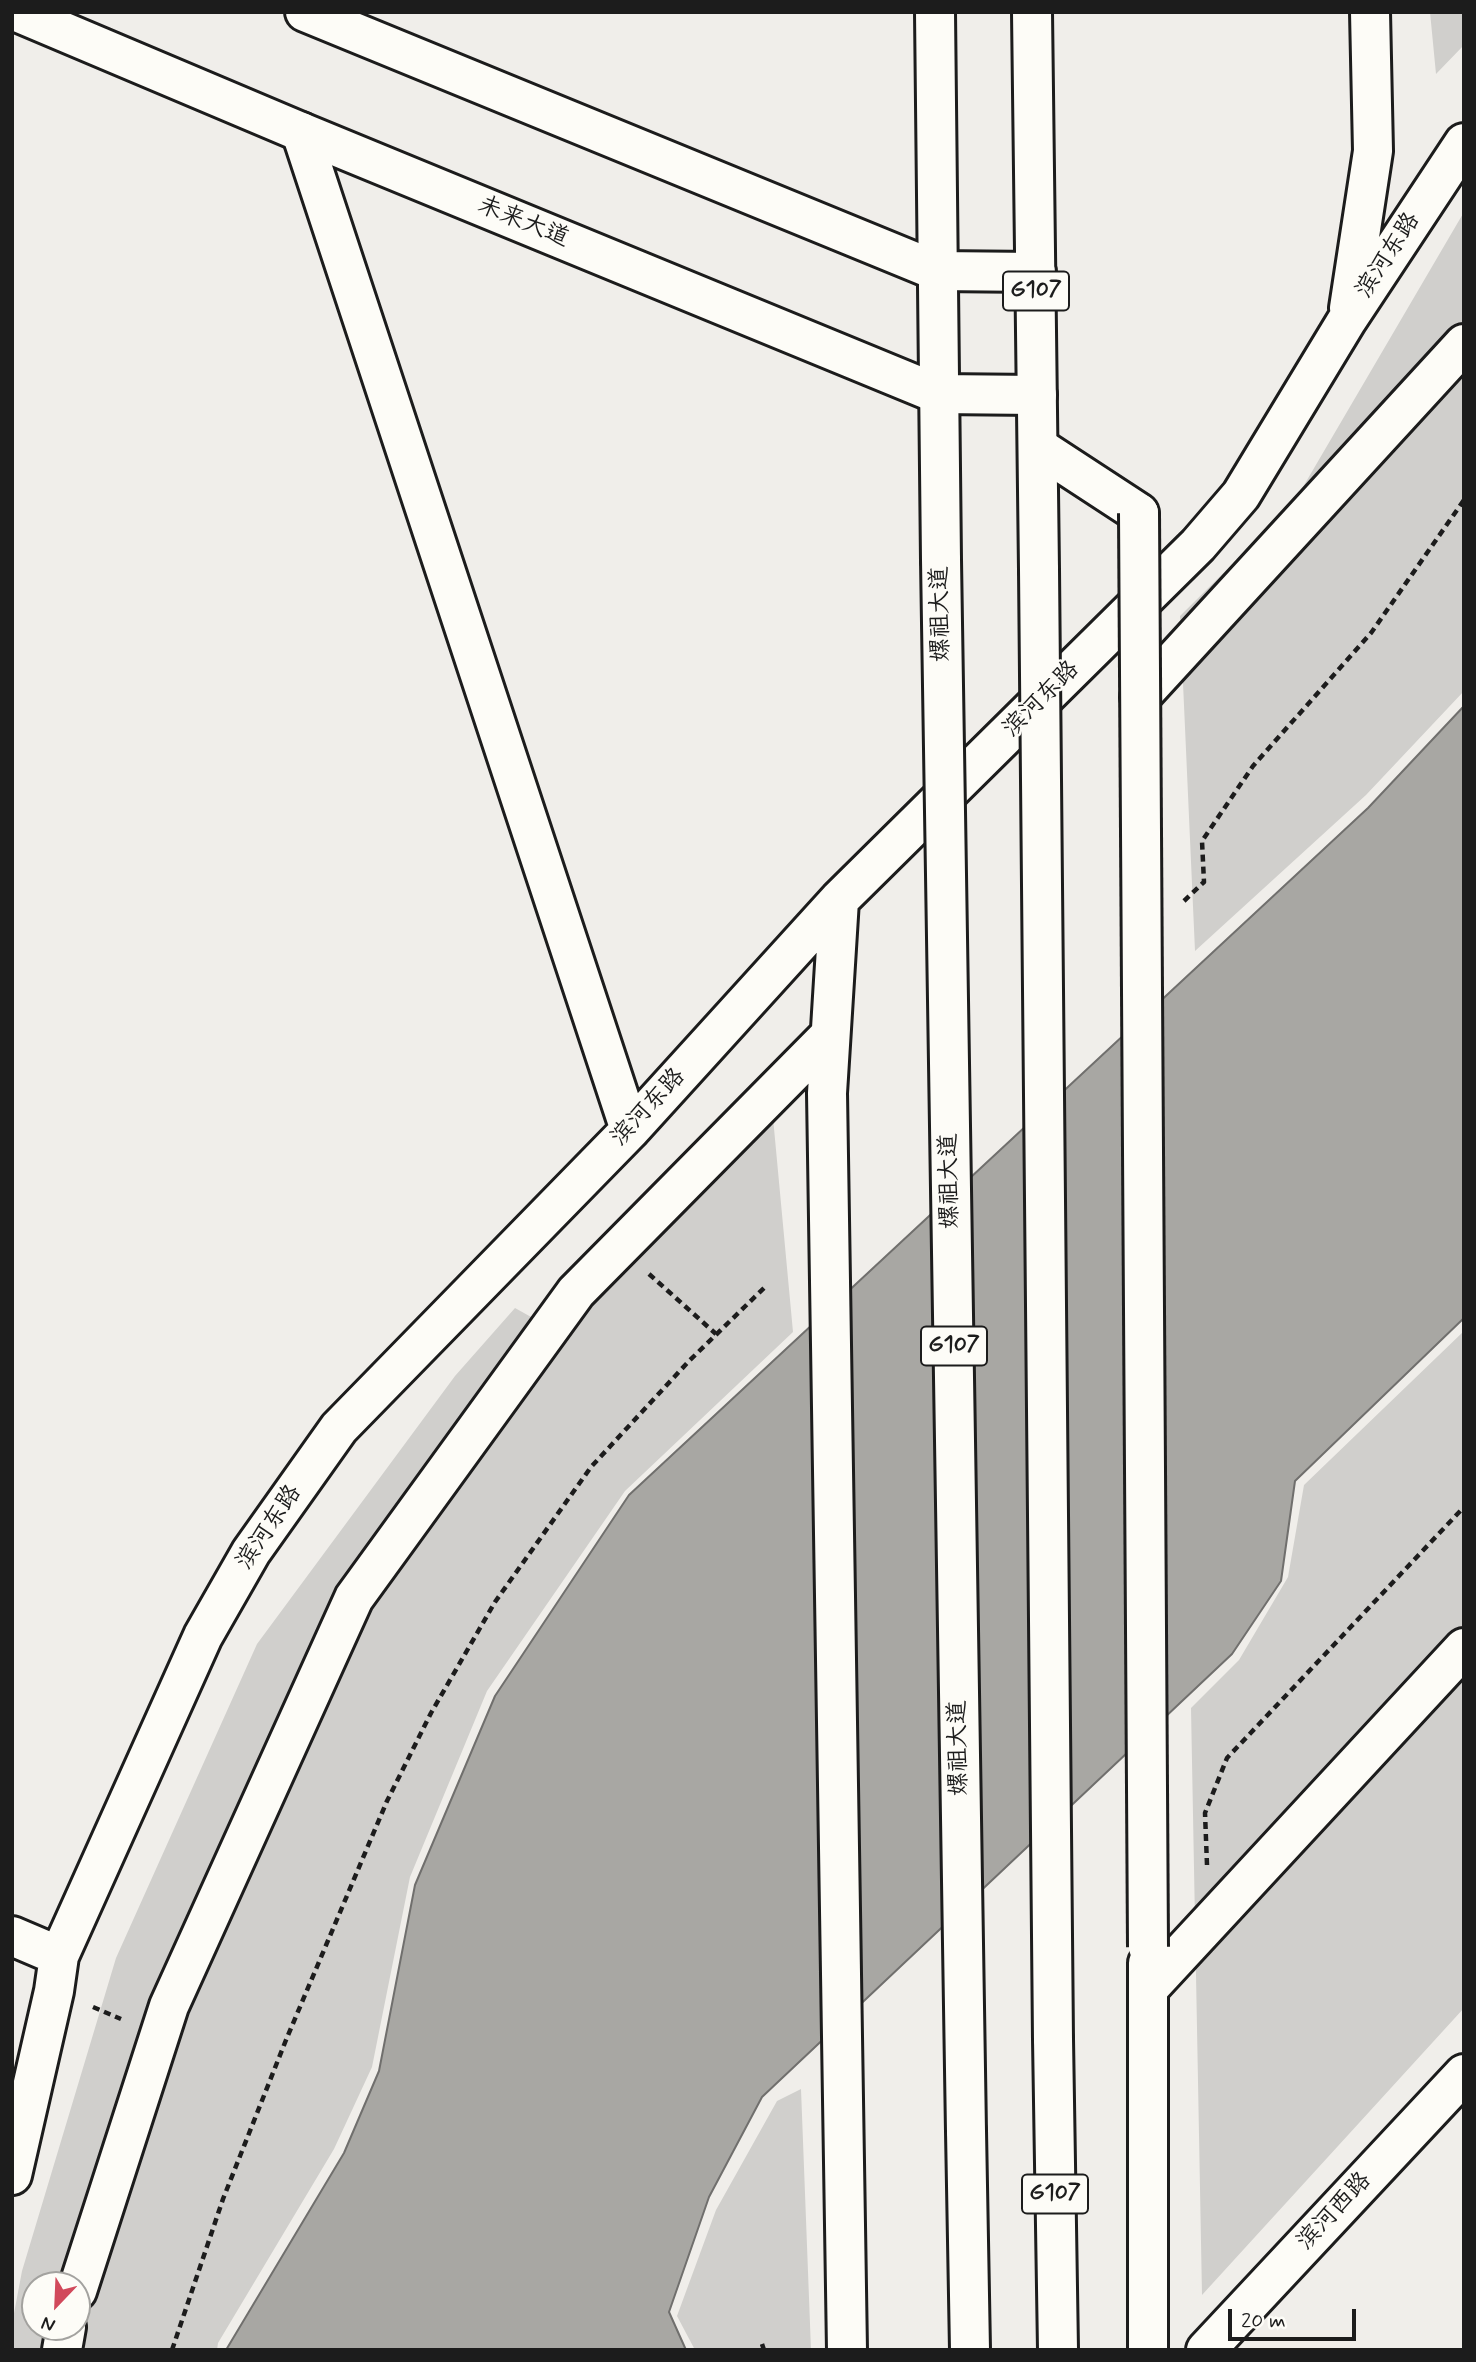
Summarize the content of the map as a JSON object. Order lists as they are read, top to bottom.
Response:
{
  "streets": {
    "main road": [
      "未来大道",
      "滨河东路",
      "G107",
      "嫘祖大道",
      "滨河西路"
    ]
  },
  "crossings": [
    ["未来大道", "G107"],
    ["未来大道", "嫘祖大道"]
  ],
  "scale_bar": "20 m",
  "north": "bottom left"
}
